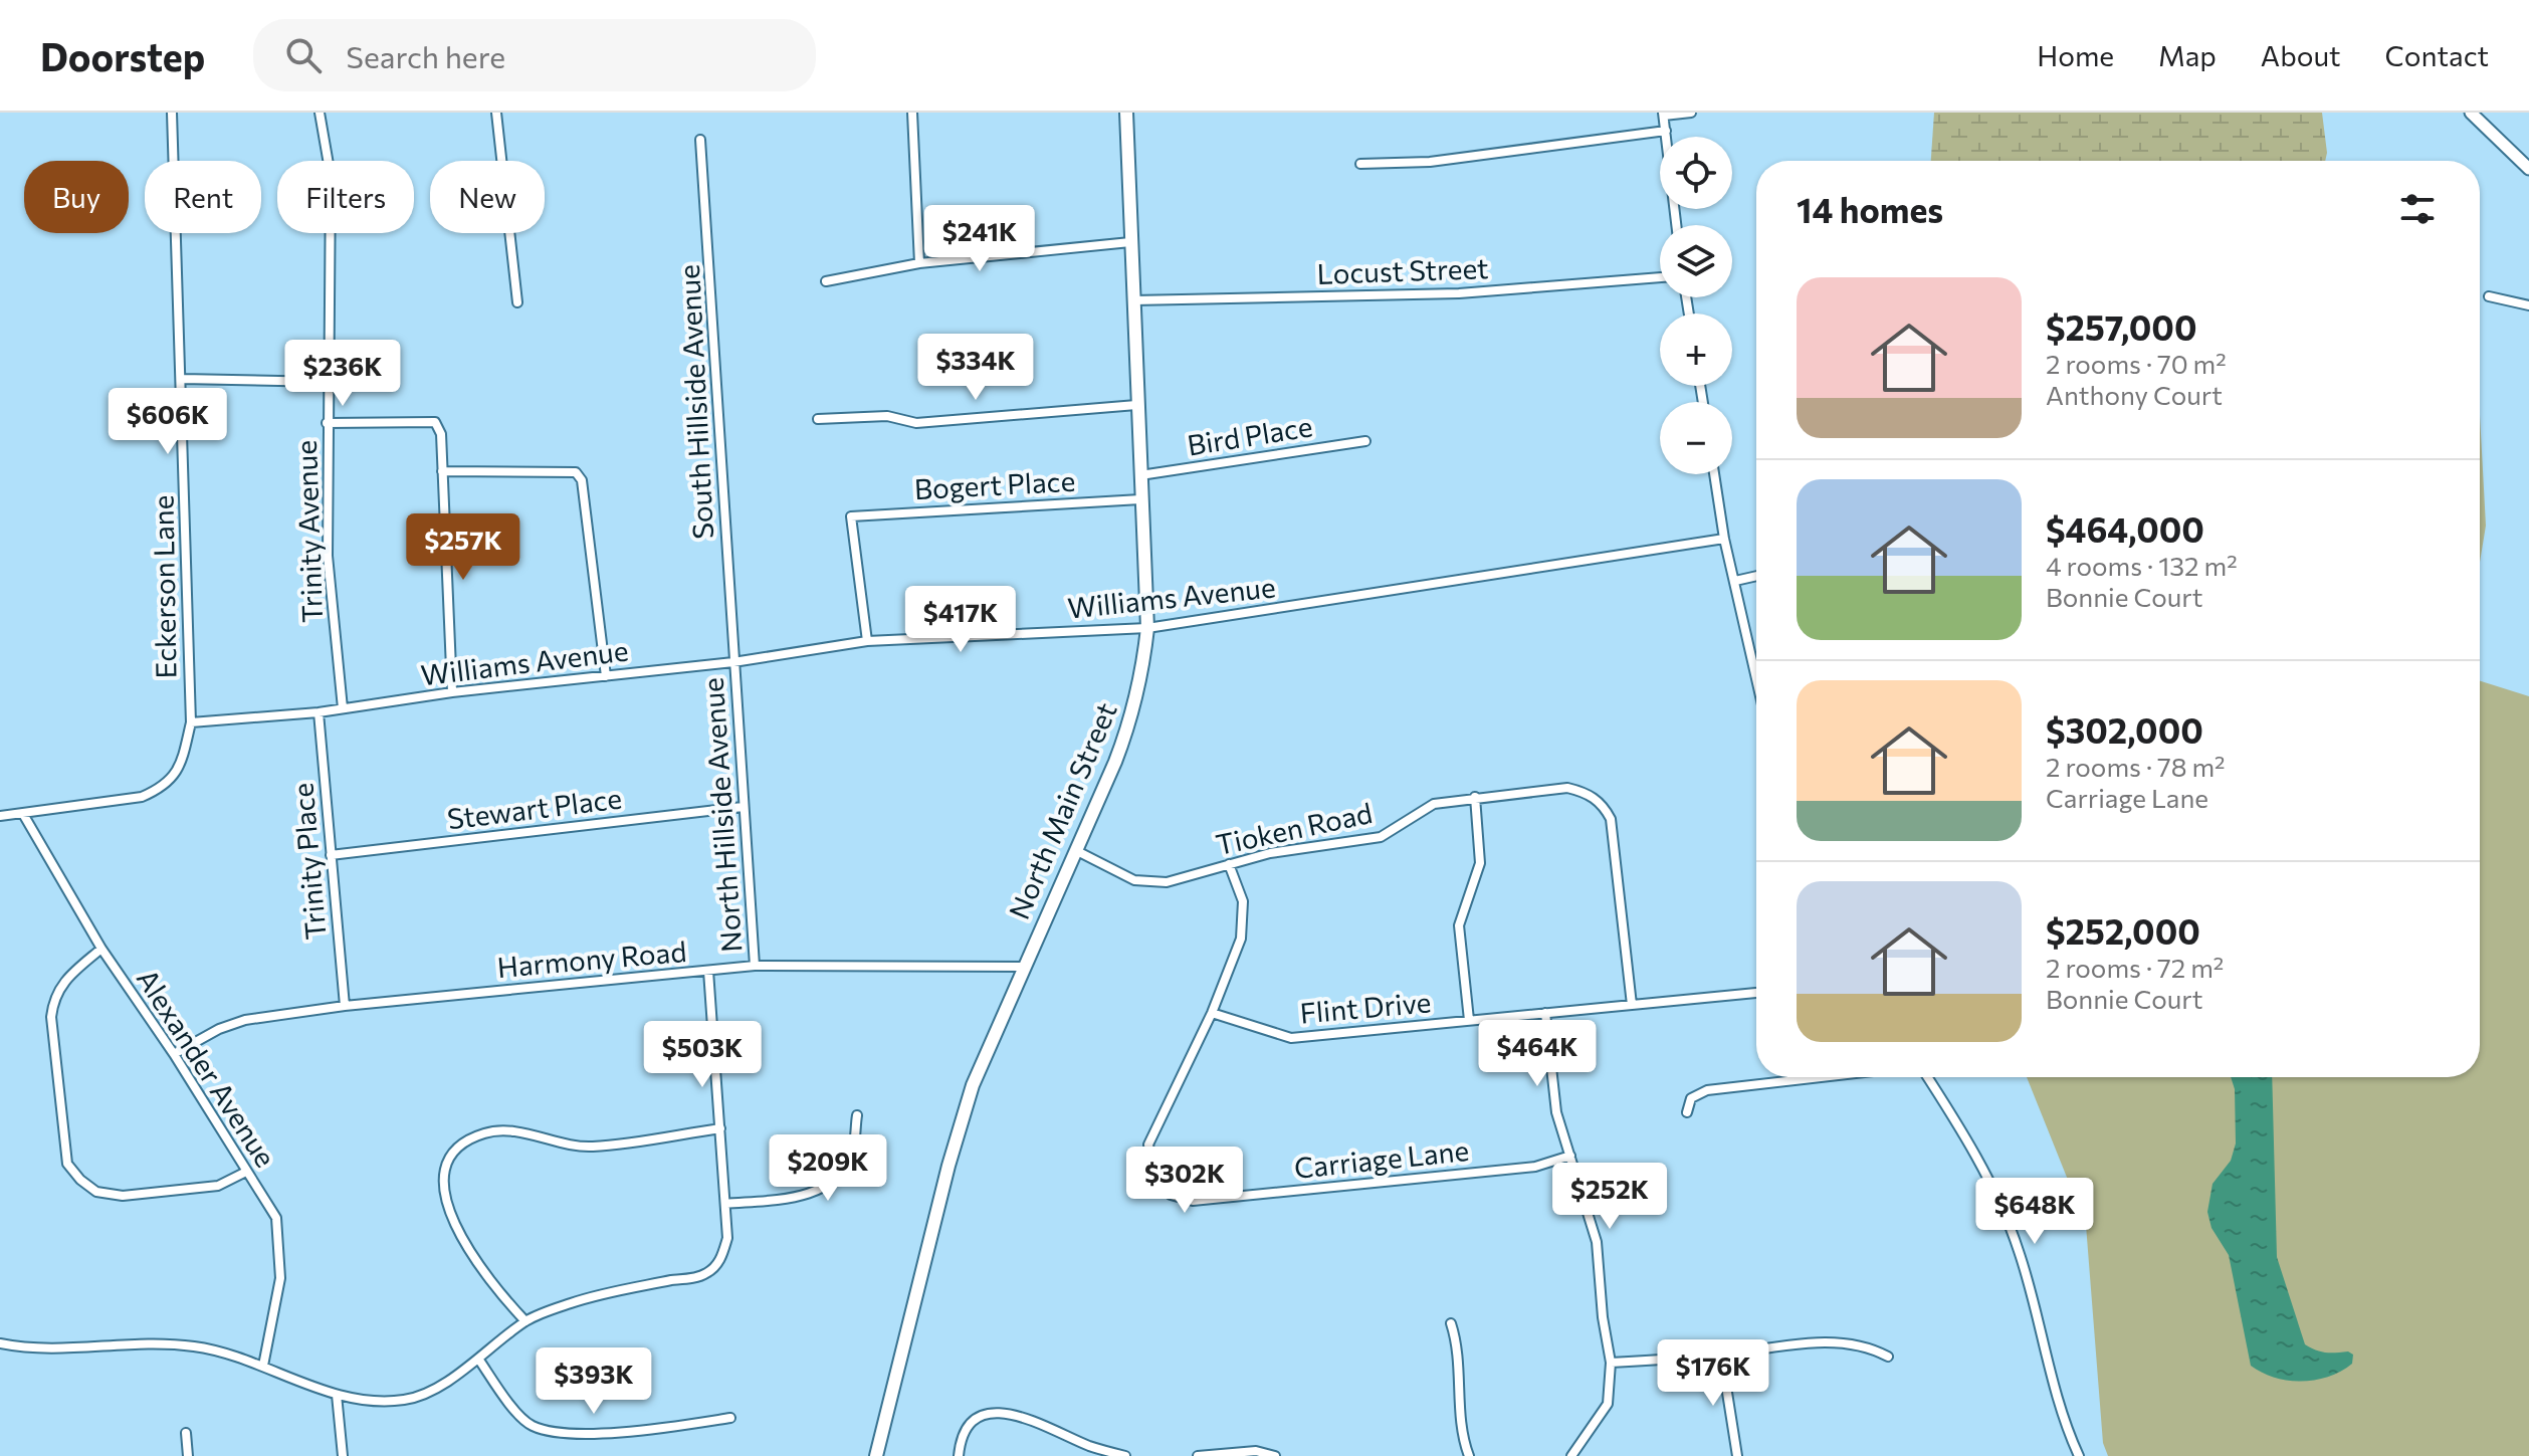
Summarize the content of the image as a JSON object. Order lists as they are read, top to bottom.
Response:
{
  "streets": {
    "main road": ["North Main Street"],
    "street": [
      "Locust Street",
      "South Hillside Avenue",
      "Bird Place",
      "Bogert Place",
      "Trinity Avenue",
      "Eckerson Lane",
      "Williams Avenue",
      "Stewart Place",
      "North Hillside Avenue",
      "Tioken Road",
      "Trinity Place",
      "Harmony Road",
      "Flint Drive",
      "Alexander Avenue",
      "Carriage Lane"
    ]
  },
  "crossings": [
    ["Locust Street", "North Main Street"],
    ["South Hillside Avenue", "Williams Avenue"],
    ["South Hillside Avenue", "North Hillside Avenue"],
    ["Bird Place", "North Main Street"],
    ["Bogert Place", "Williams Avenue"],
    ["Bogert Place", "North Main Street"],
    ["Trinity Avenue", "Williams Avenue"],
    ["Eckerson Lane", "Williams Avenue"],
    ["Eckerson Lane", "Alexander Avenue"],
    ["Williams Avenue", "North Main Street"],
    ["Williams Avenue", "North Hillside Avenue"],
    ["Williams Avenue", "Trinity Place"],
    ["Stewart Place", "North Hillside Avenue"],
    ["Stewart Place", "Trinity Place"],
    ["North Main Street", "Tioken Road"],
    ["North Main Street", "Harmony Road"],
    ["North Hillside Avenue", "Harmony Road"],
    ["Tioken Road", "Flint Drive"],
    ["Tioken Road", "Carriage Lane"],
    ["Trinity Place", "Harmony Road"],
    ["Harmony Road", "Alexander Avenue"],
    ["Flint Drive", "Carriage Lane"]
  ],
  "page": {
    "header": "Doorstep",
    "search": "Search here",
    "nav": [
      "Home",
      "Map",
      "About",
      "Contact"
    ],
    "map_buttons": ["+", "−"],
    "chip": [
      "Buy",
      "Rent",
      "Filters",
      "New"
    ],
    "heading": "14 homes",
    "price": [
      "$241K",
      "$334K",
      "$236K",
      "$606K",
      "$257K",
      "$417K",
      "$464K",
      "$503K",
      "$209K",
      "$302K",
      "$252K",
      "$648K",
      "$176K",
      "$393K"
    ],
    "list": [
      {
        "name": "$257,000",
        "note": "2 rooms · 70 m² · Anthony Court"
      },
      {
        "name": "$464,000",
        "note": "4 rooms · 132 m² · Bonnie Court"
      },
      {
        "name": "$302,000",
        "note": "2 rooms · 78 m² · Carriage Lane"
      },
      {
        "name": "$252,000",
        "note": "2 rooms · 72 m² · Bonnie Court"
      }
    ]
  }
}
